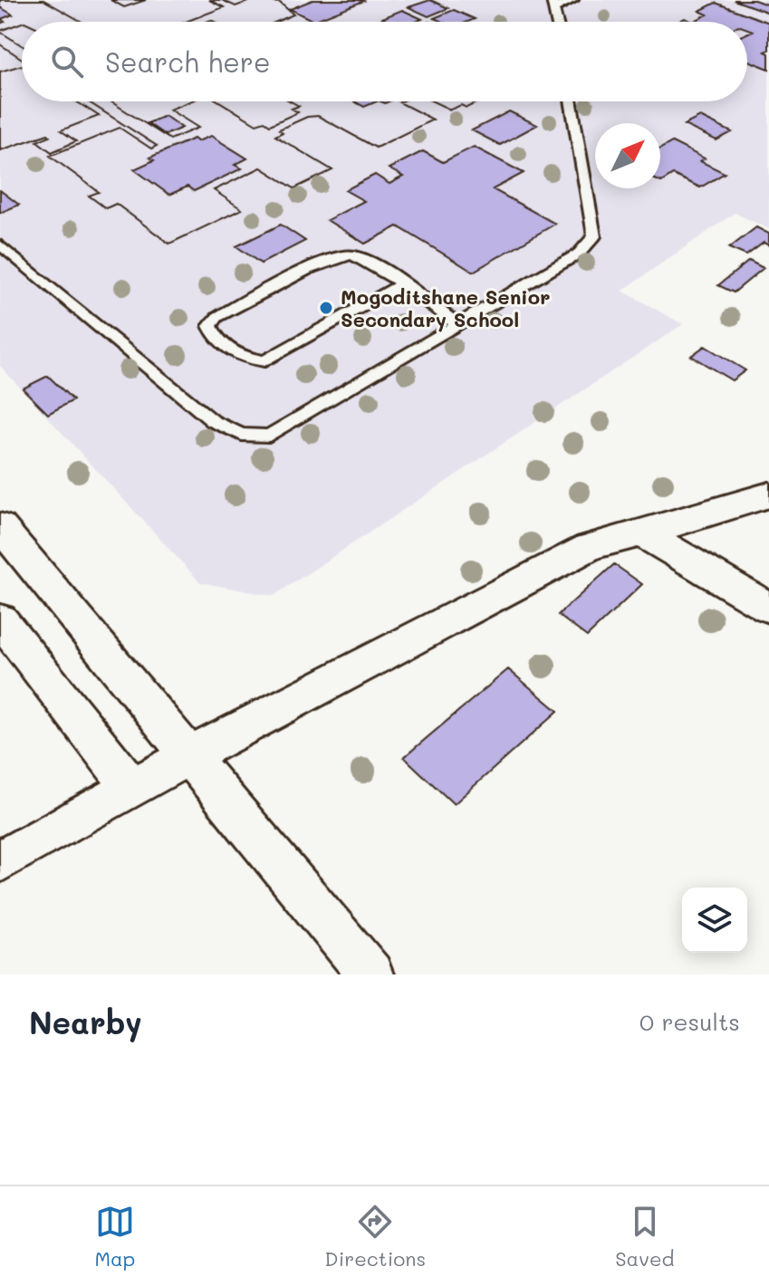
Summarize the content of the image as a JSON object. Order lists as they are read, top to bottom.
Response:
{
  "places": ["Mogoditshane Senior Secondary School"],
  "north": "top right",
  "page": {
    "search": "Search here",
    "heading": ["Nearby", "0 results"],
    "nav": ["Map", "Directions", "Saved"]
  }
}
